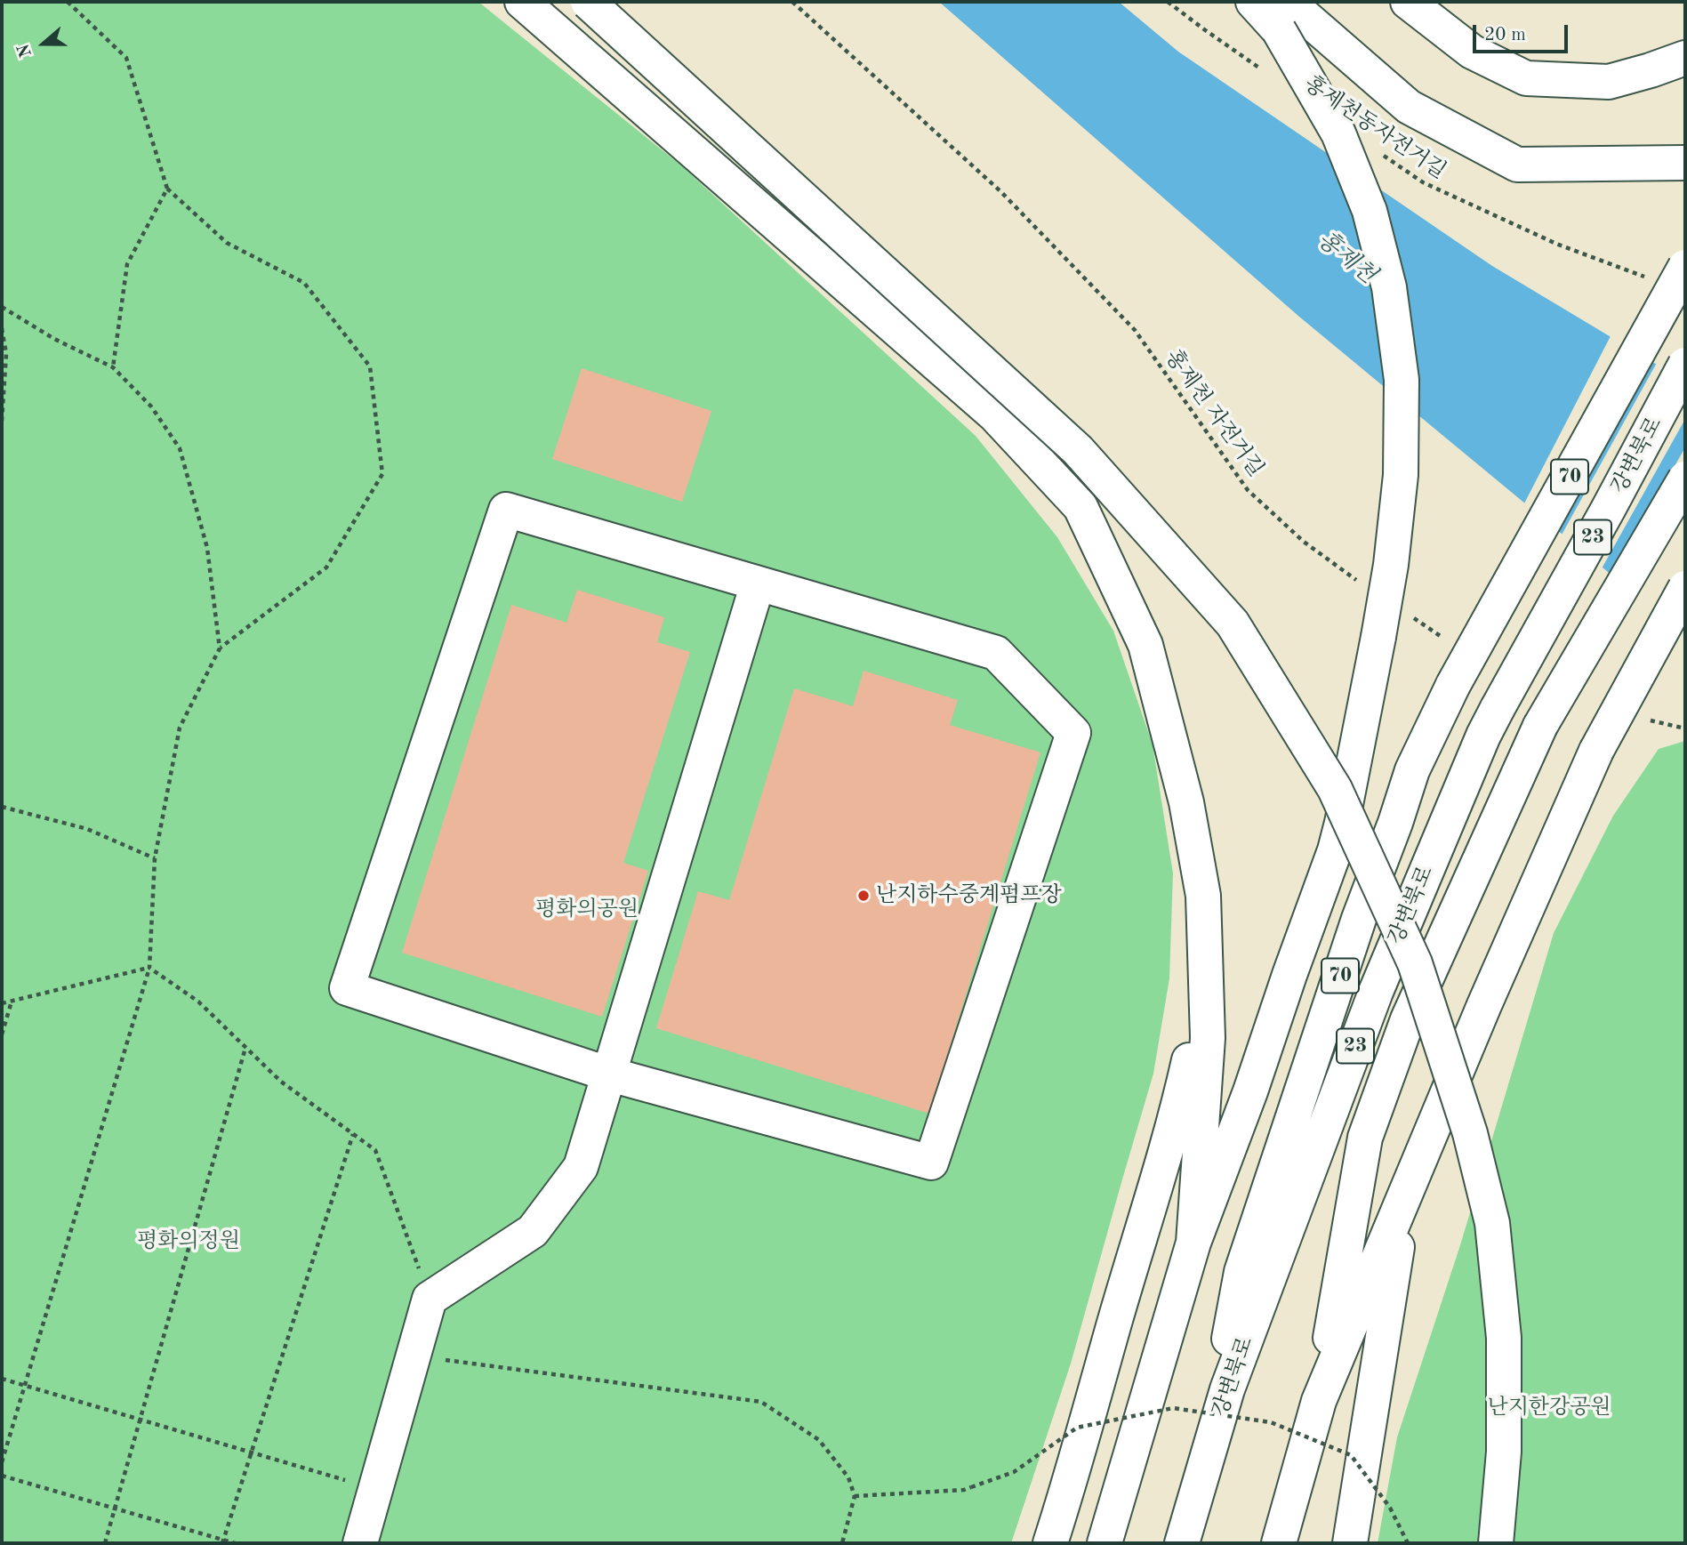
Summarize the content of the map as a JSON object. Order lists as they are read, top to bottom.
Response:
{
  "streets": {
    "main road": ["강변북로", "70", "23"],
    "path": ["홍제천동자전거길", "홍제천 자전거길"]
  },
  "water": ["홍제천"],
  "parks": ["평화의공원", "평화의정원", "난지한강공원"],
  "places": ["난지하수중계펌프장"],
  "scale_bar": "20 m",
  "north": "left"
}
